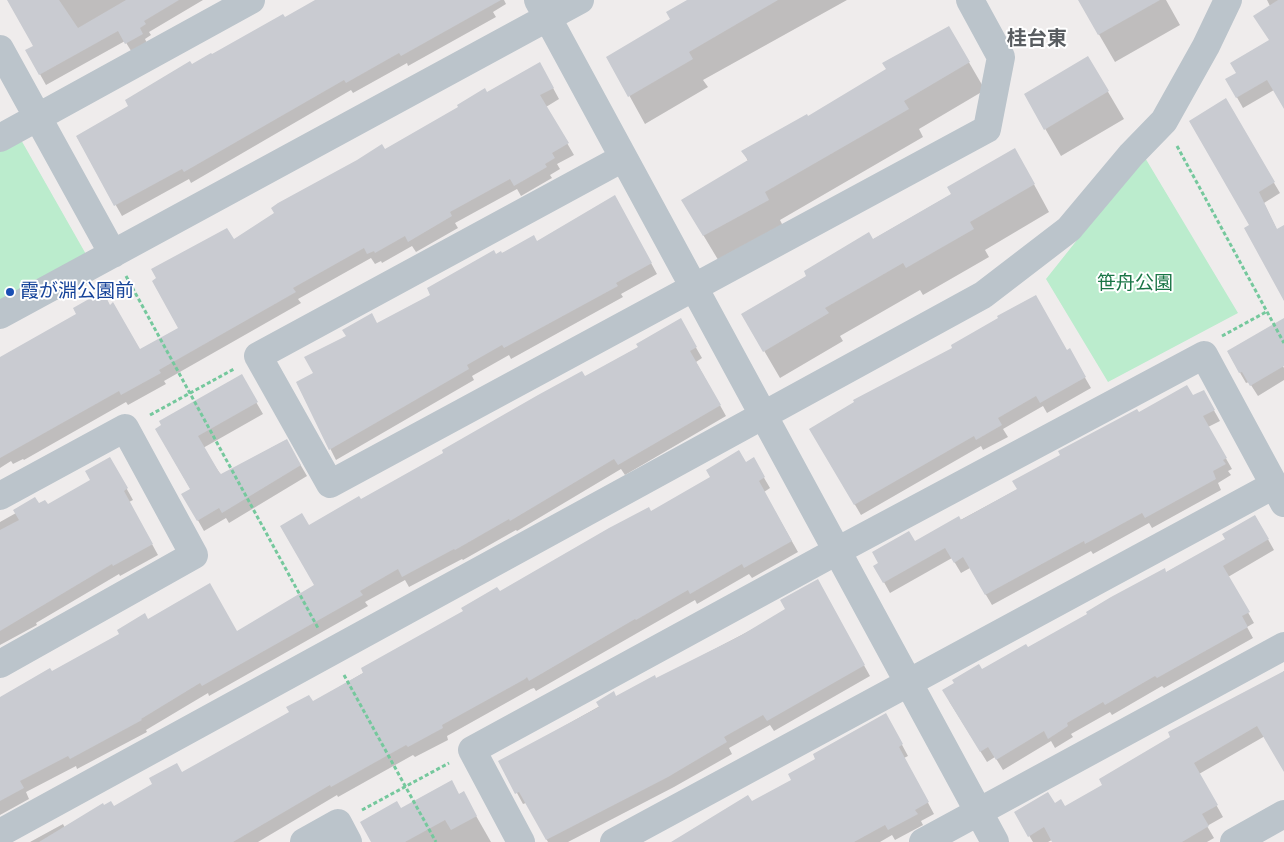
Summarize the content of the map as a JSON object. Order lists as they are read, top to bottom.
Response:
{
  "districts": ["桂台東"],
  "parks": ["笹舟公園"],
  "places": ["霞が淵公園前"]
}
